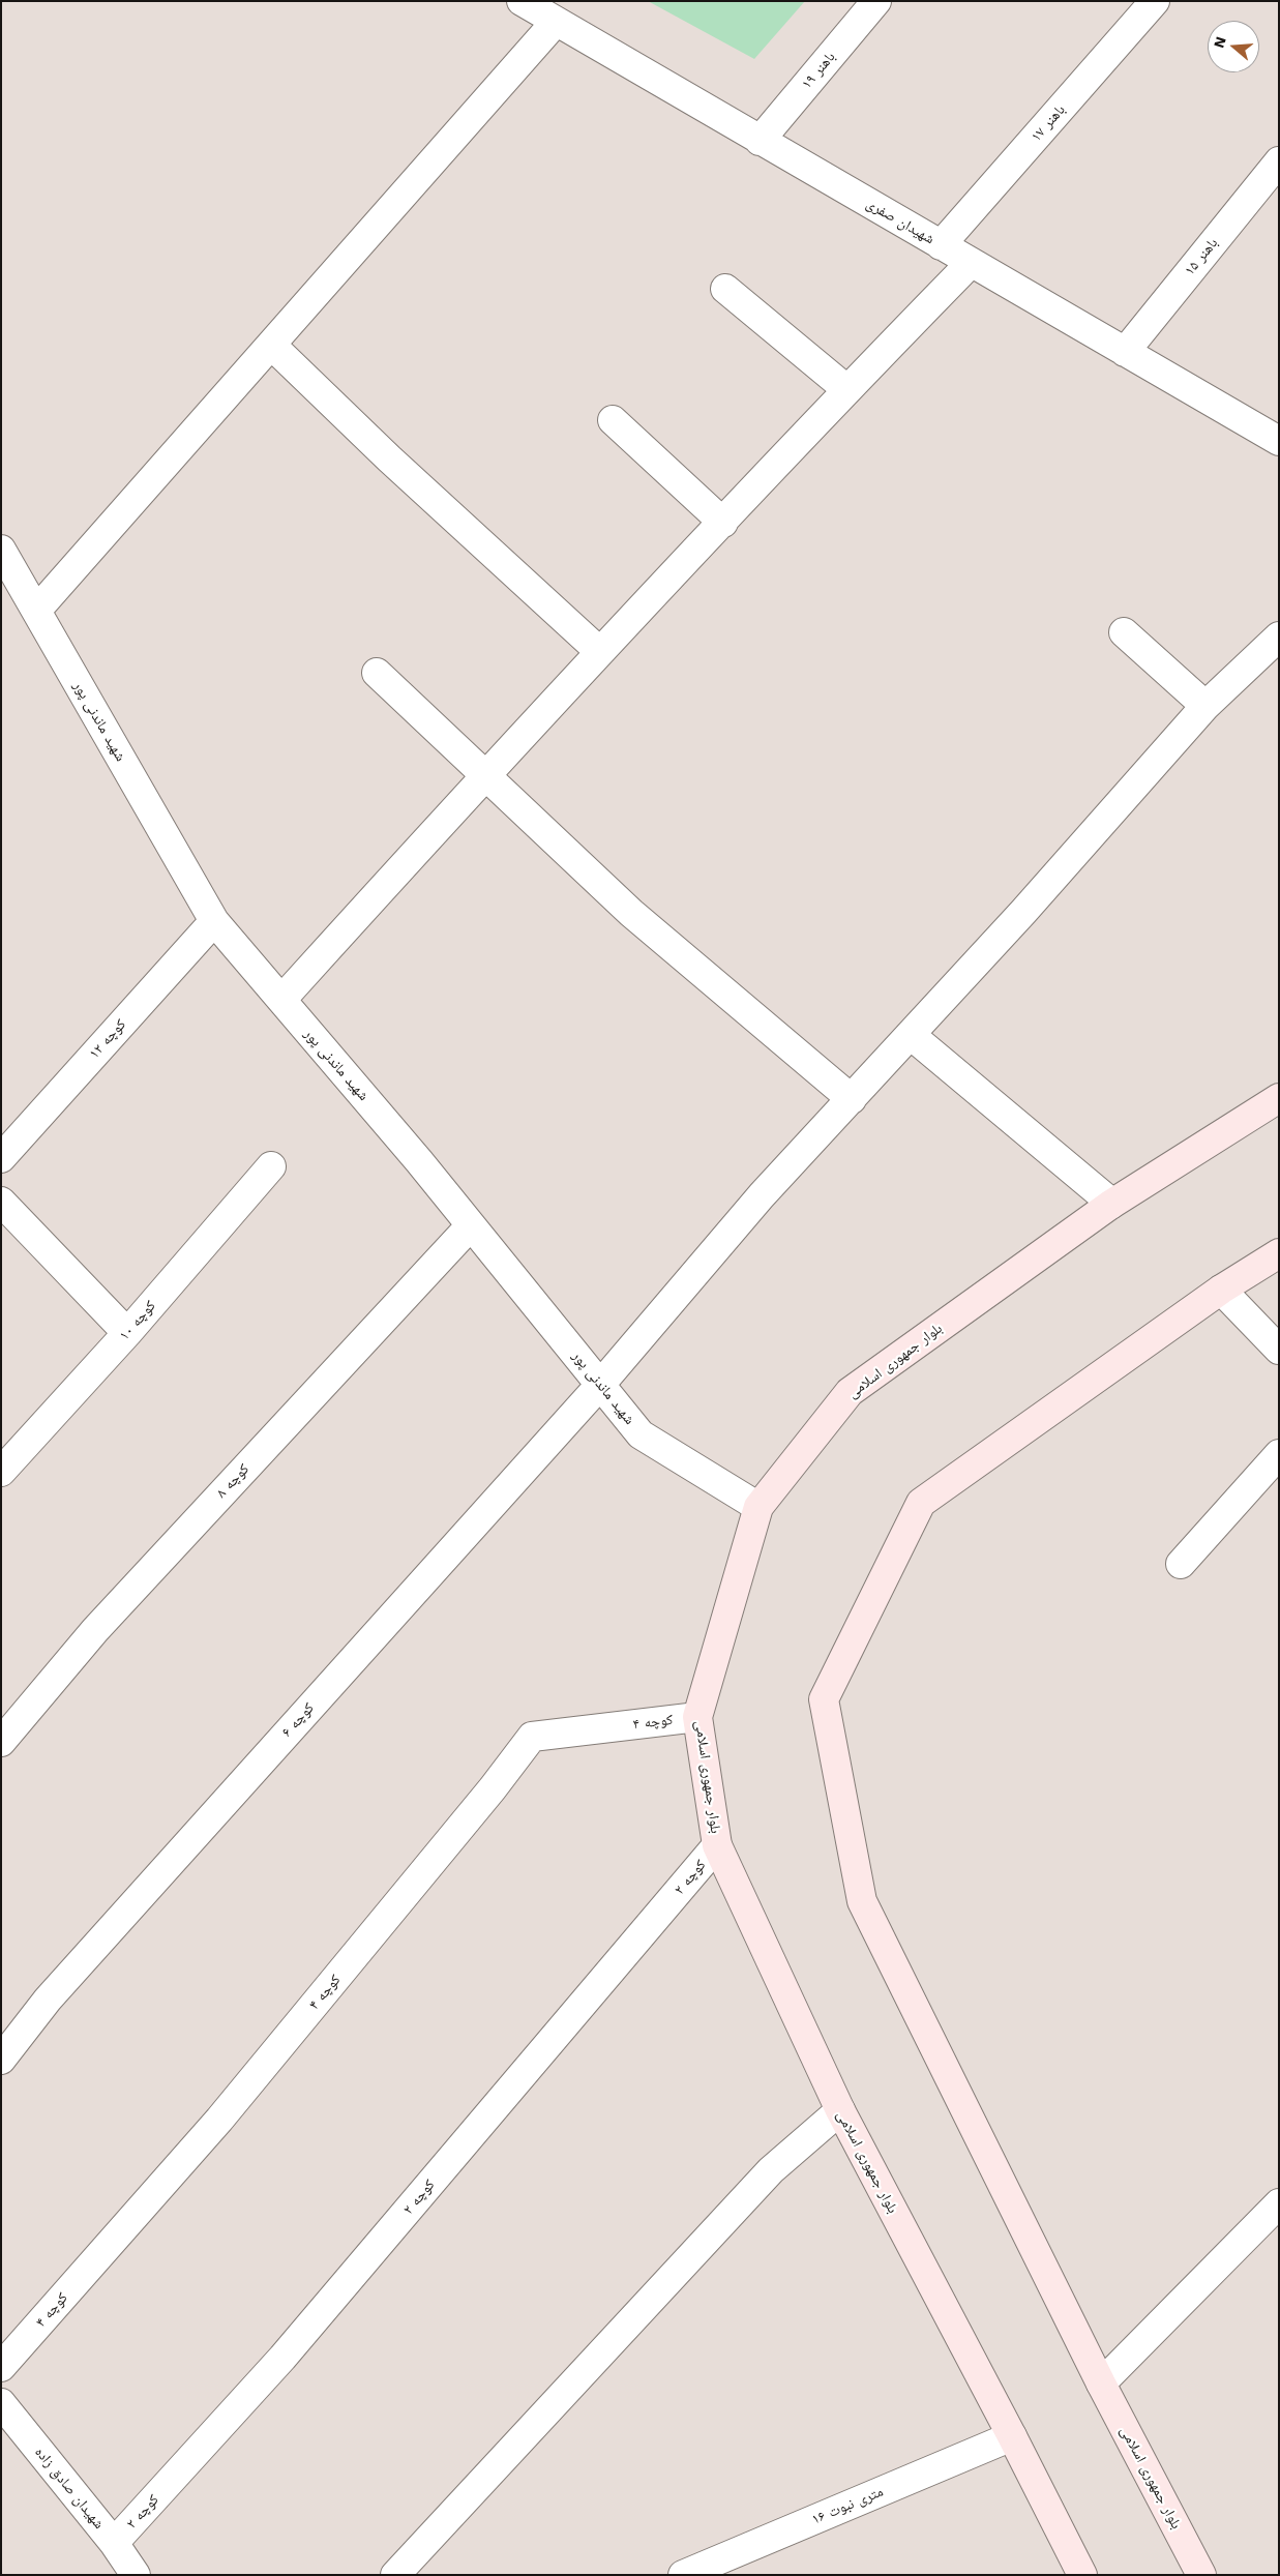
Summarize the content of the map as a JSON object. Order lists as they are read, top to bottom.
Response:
{
  "streets": {
    "main road": ["بلوار جمهوری اسلامی"],
    "street": [
      "باهنر ۱۹",
      "باهنر ۱۷",
      "شهیدان صفری",
      "باهنر ۱۵",
      "شهید ماندنی پور",
      "کوچه ۱۲",
      "کوچه ۱۰",
      "کوچه ۸",
      "کوچه ۶",
      "کوچه ۴",
      "کوچه ۲",
      "شهیدان صادق زاده",
      "۱۶ متری نبوت"
    ]
  },
  "crossings": [
    ["باهنر ۱۹", "شهیدان صفری"],
    ["باهنر ۱۷", "شهیدان صفری"],
    ["شهیدان صفری", "باهنر ۱۵"],
    ["شهید ماندنی پور", "کوچه ۱۲"],
    ["شهید ماندنی پور", "بلوار جمهوری اسلامی"],
    ["شهید ماندنی پور", "کوچه ۸"],
    ["شهید ماندنی پور", "کوچه ۶"],
    ["بلوار جمهوری اسلامی", "کوچه ۴"],
    ["بلوار جمهوری اسلامی", "کوچه ۲"],
    ["بلوار جمهوری اسلامی", "۱۶ متری نبوت"],
    ["کوچه ۲", "شهیدان صادق زاده"]
  ],
  "north": "left"
}
